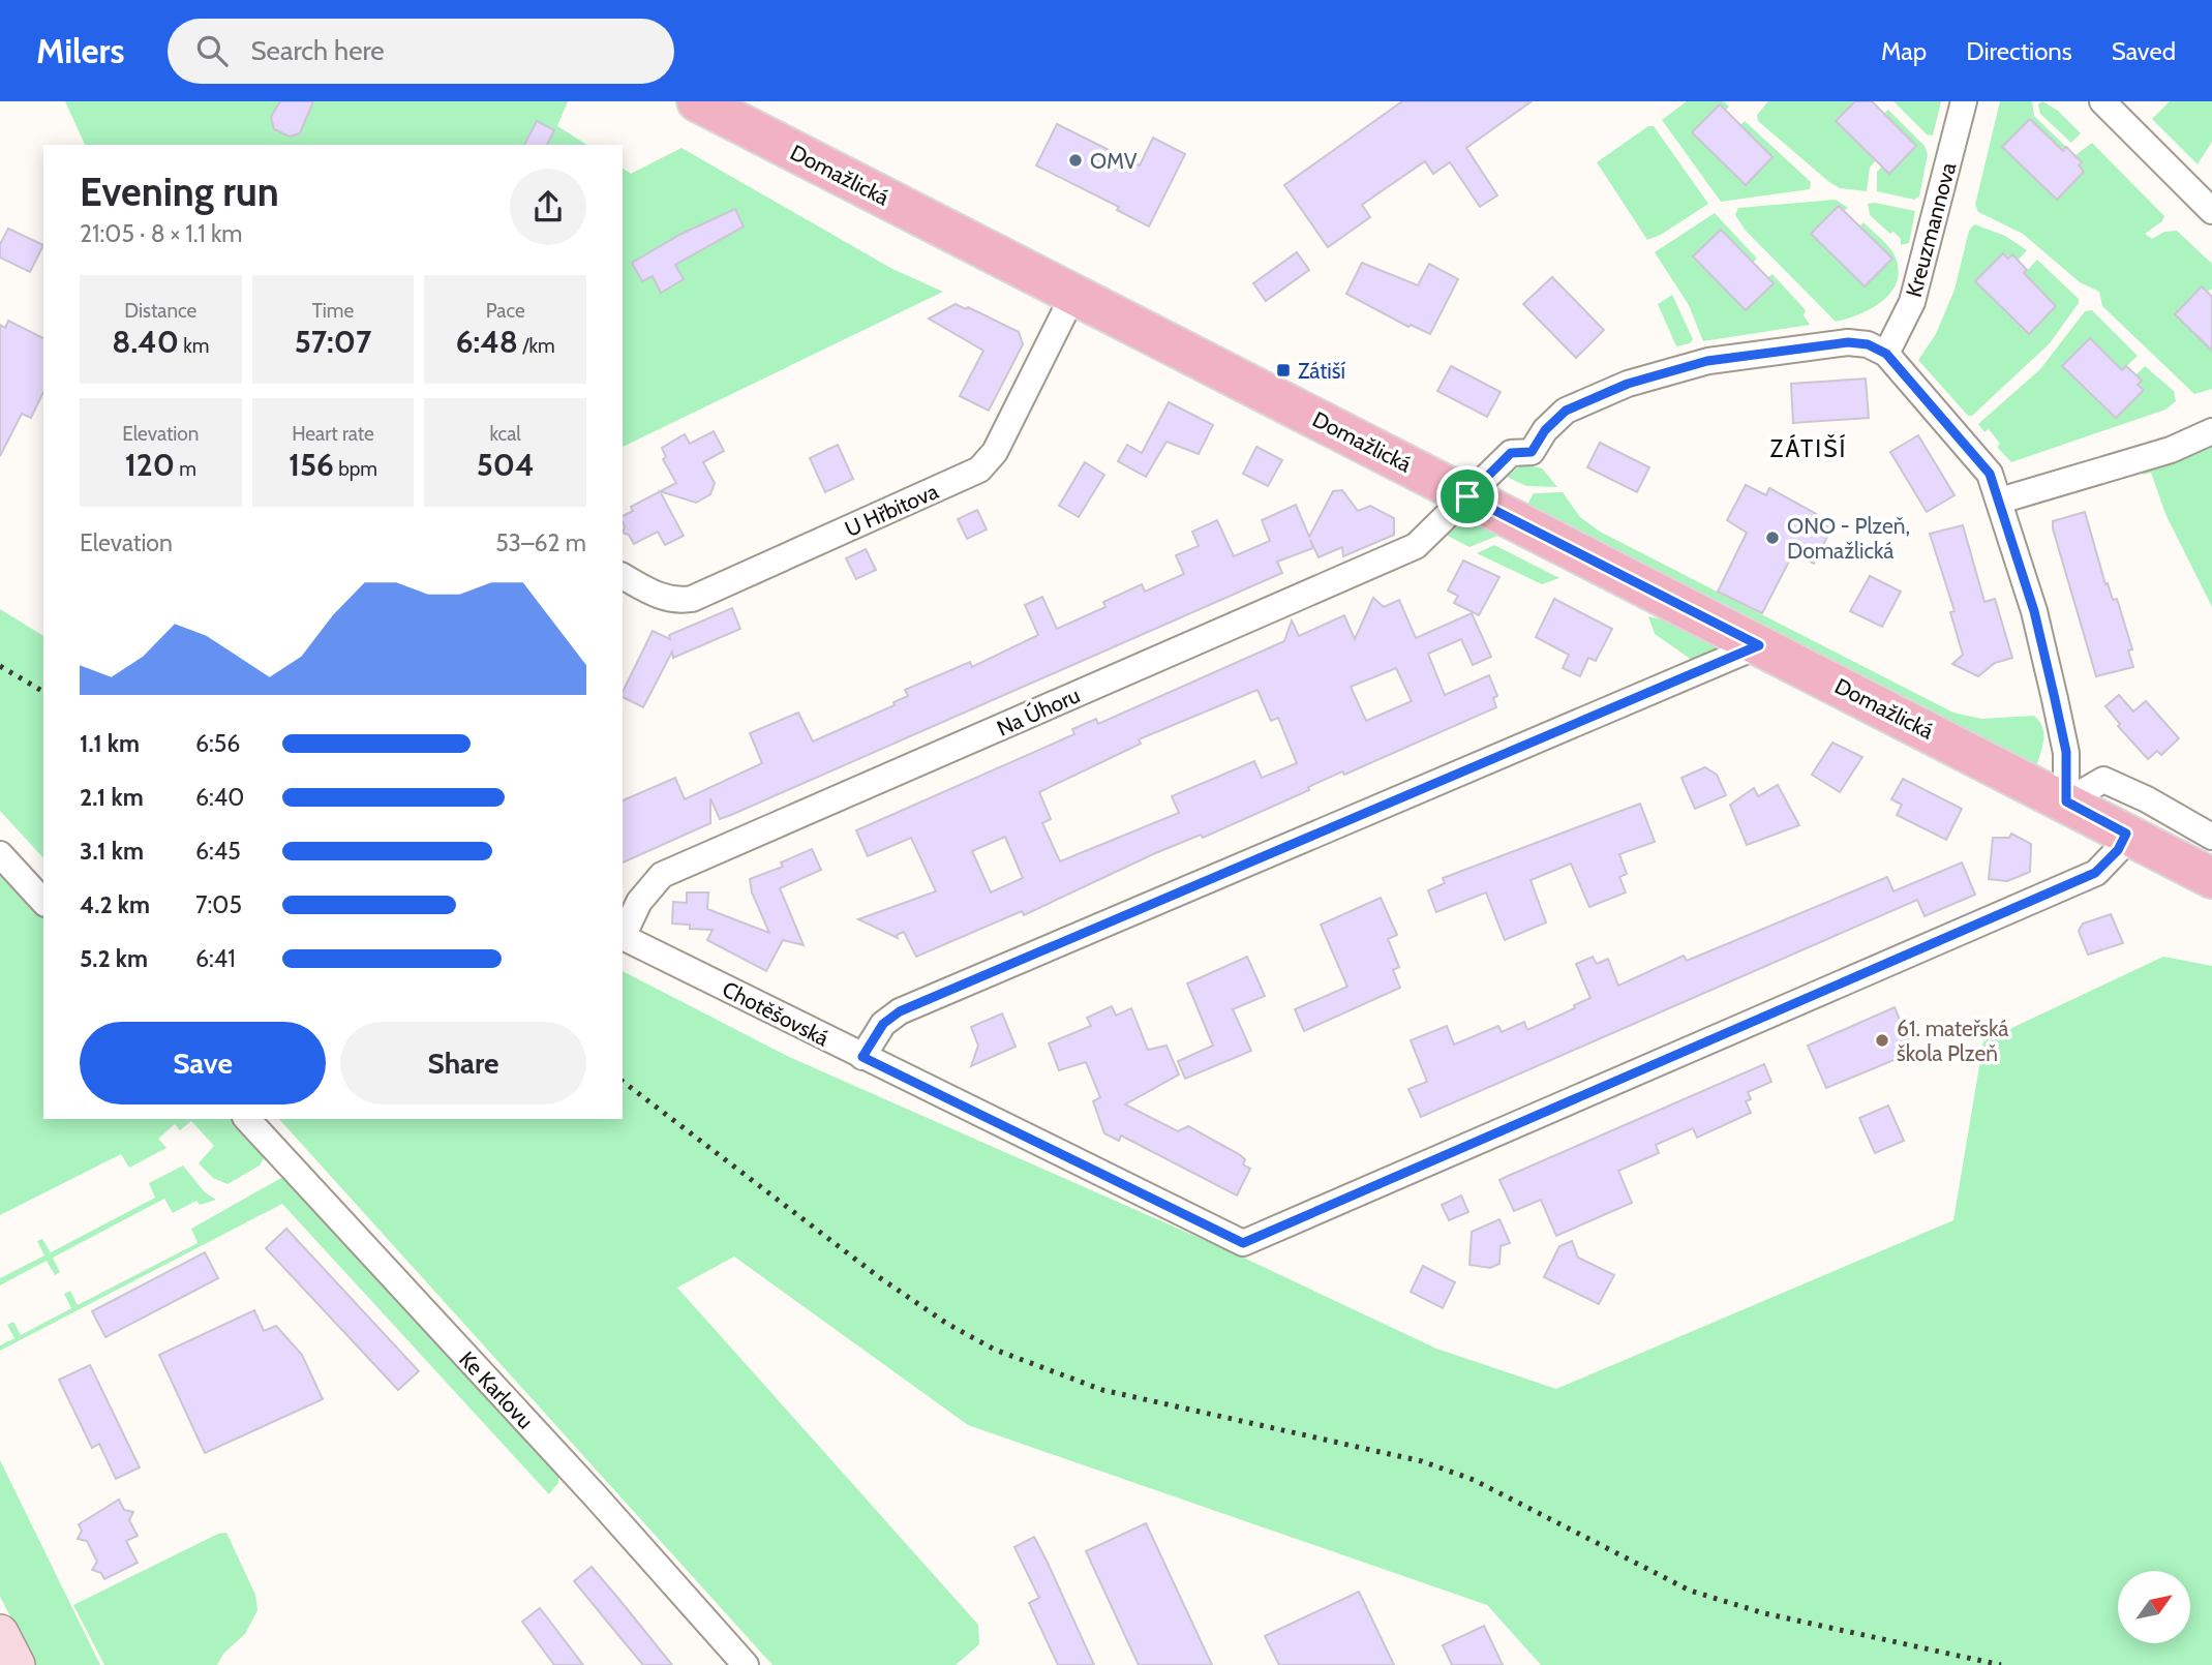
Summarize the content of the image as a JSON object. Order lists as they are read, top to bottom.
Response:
{
  "streets": {
    "main road": ["Domažlická"],
    "street": [
      "Kreuzmannova",
      "U Hřbitova",
      "Na Úhoru",
      "Chotěšovská",
      "Ke Karlovu"
    ]
  },
  "crossings": [
    ["Domažlická", "U Hřbitova"],
    ["Domažlická", "Na Úhoru"],
    ["Domažlická", "Chotěšovská"],
    ["Kreuzmannova", "Na Úhoru"]
  ],
  "districts": ["ZÁTIŠÍ"],
  "places": {
    "other": ["OMV", "ONO - Plzeň, Domažlická", "61. mateřská škola Plzeň"],
    "transit": ["Zátiší"]
  },
  "north": "top right",
  "page": {
    "header": "Milers",
    "search": "Search here",
    "nav": ["Map", "Directions", "Saved"],
    "heading": ["Evening run", "21:05 · 8 × 1.1 km"],
    "stats": [
      ["Distance", "8.40 km"],
      ["Time", "57:07"],
      ["Pace", "6:48 /km"],
      ["Elevation", "120 m"],
      ["Heart rate", "156 bpm"],
      ["kcal", "504"]
    ],
    "chart": ["Elevation", "53–62 m"],
    "list": [
      {
        "name": "1.1 km",
        "note": "6:56"
      },
      {
        "name": "2.1 km",
        "note": "6:40"
      },
      {
        "name": "3.1 km",
        "note": "6:45"
      },
      {
        "name": "4.2 km",
        "note": "7:05"
      },
      {
        "name": "5.2 km",
        "note": "6:41"
      }
    ],
    "buttons": ["Save", "Share"]
  }
}
